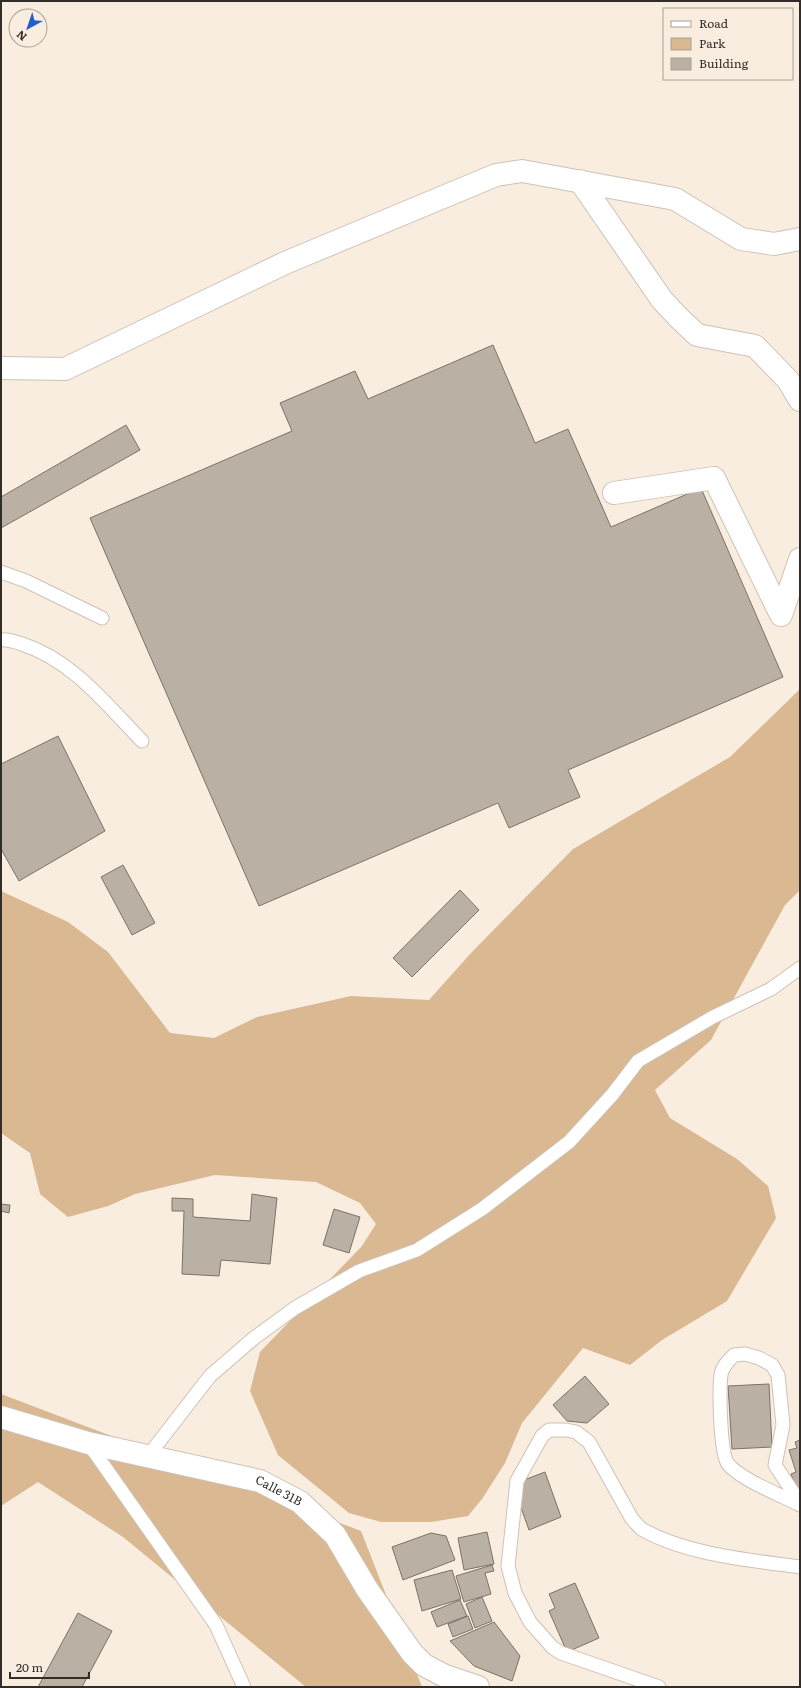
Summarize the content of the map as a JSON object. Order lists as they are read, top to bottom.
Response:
{
  "streets": {
    "street": ["Calle 31B"]
  },
  "legend": ["Road", "Park", "Building"],
  "scale_bar": "20 m",
  "north": "bottom left"
}
